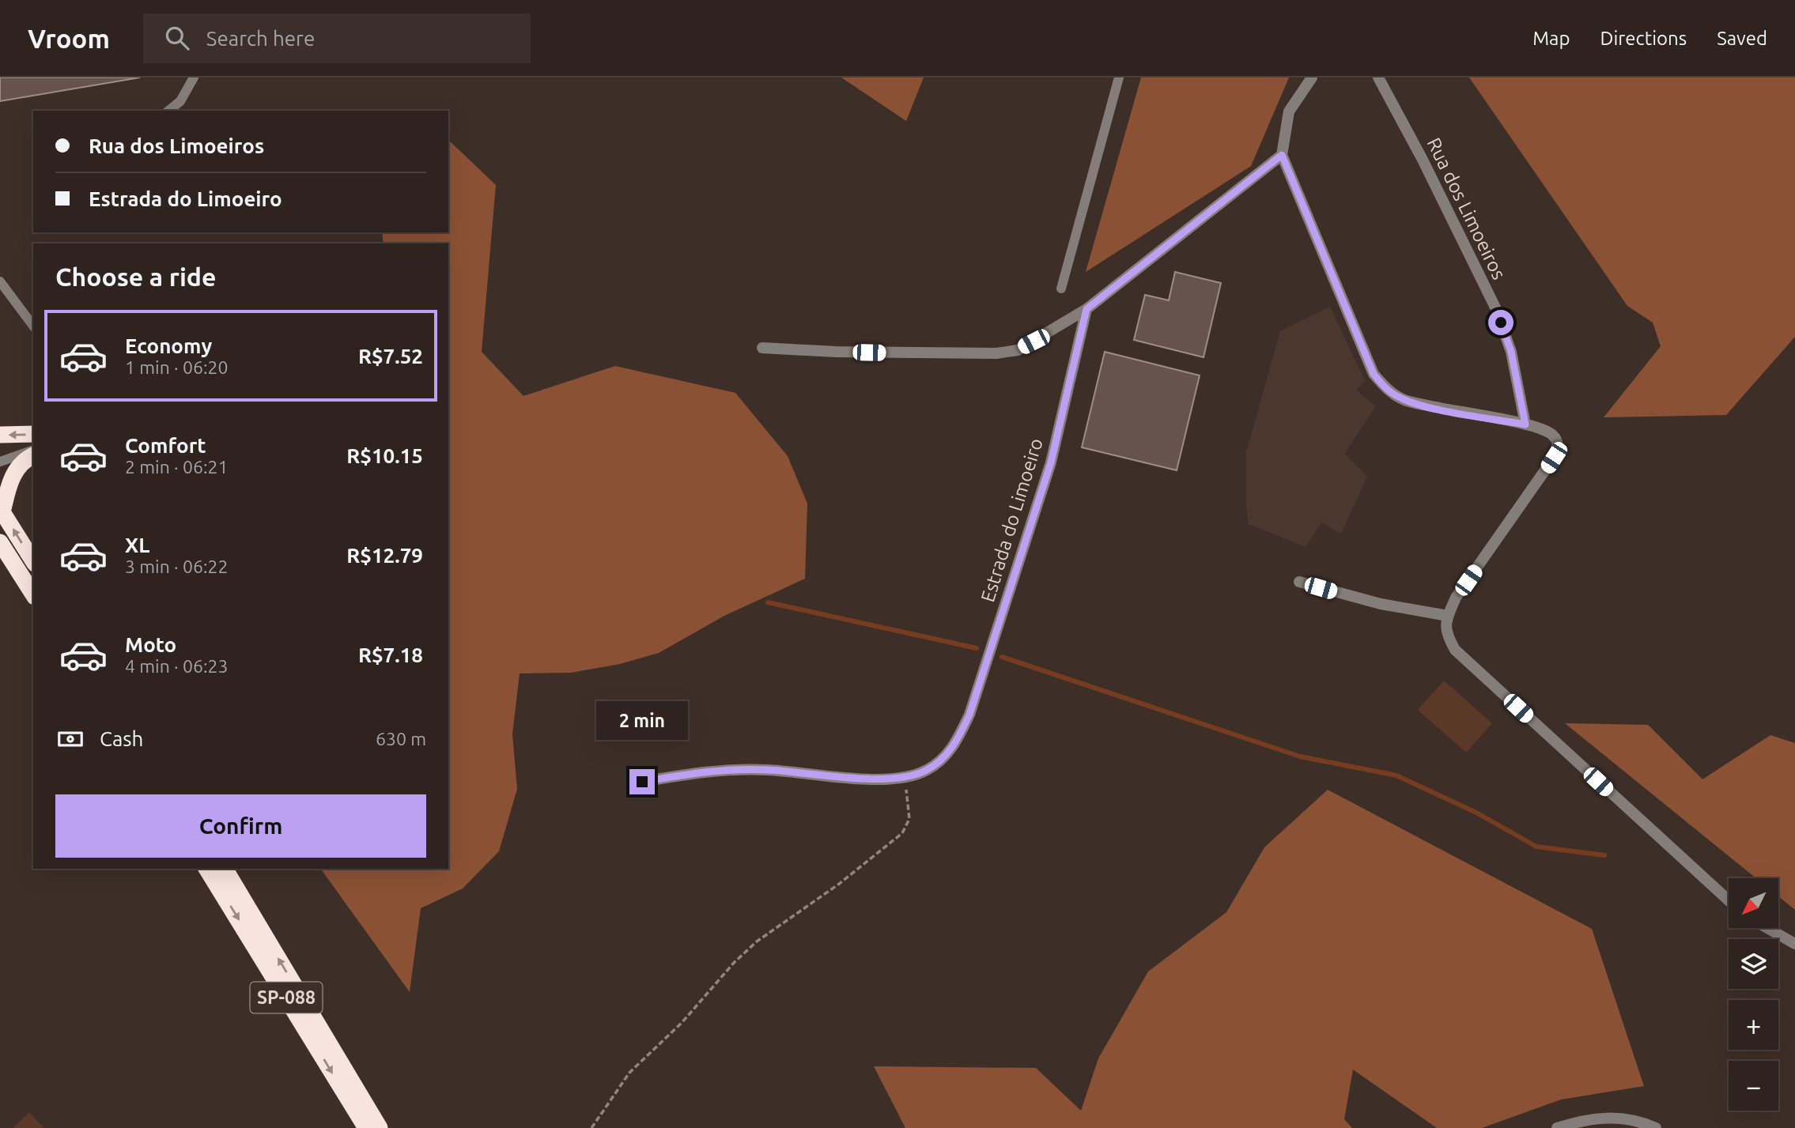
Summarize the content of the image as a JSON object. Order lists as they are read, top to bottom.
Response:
{
  "streets": {
    "highway": ["SP-088"],
    "street": ["Rua dos Limoeiros", "Estrada do Limoeiro"]
  },
  "north": "bottom left",
  "page": {
    "header": "Vroom",
    "search": "Search here",
    "nav": ["Map", "Directions", "Saved"],
    "banner": ["Rua dos Limoeiros", "Estrada do Limoeiro"],
    "heading": "Choose a ride",
    "list": [
      {
        "name": "Economy",
        "note": "1 min · 06:20",
        "value": "R$7.52"
      },
      {
        "name": "Comfort",
        "note": "2 min · 06:21",
        "value": "R$10.15"
      },
      {
        "name": "XL",
        "note": "3 min · 06:22",
        "value": "R$12.79"
      },
      {
        "name": "Moto",
        "note": "4 min · 06:23",
        "value": "R$7.18"
      }
    ],
    "bubble": "2 min",
    "pay": ["Cash", "630 m"],
    "buttons": "Confirm",
    "map_buttons": ["+", "−"]
  }
}
